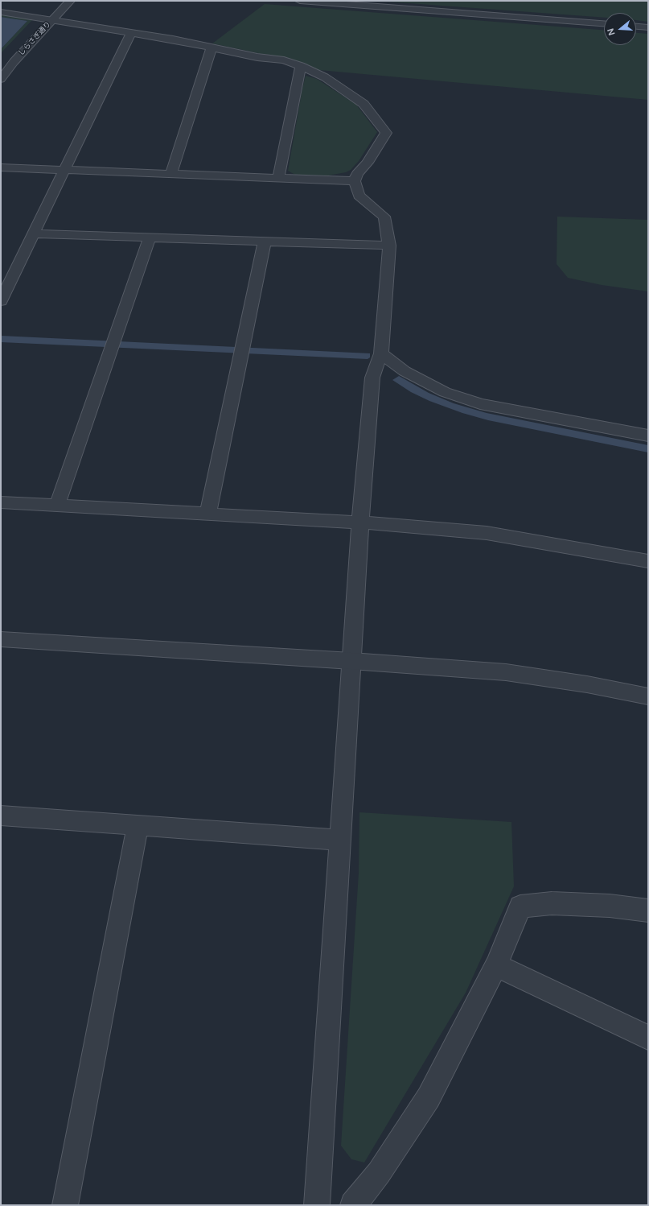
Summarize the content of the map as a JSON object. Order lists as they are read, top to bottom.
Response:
{
  "streets": {
    "street": ["しらさぎ通り"]
  },
  "north": "left"
}
